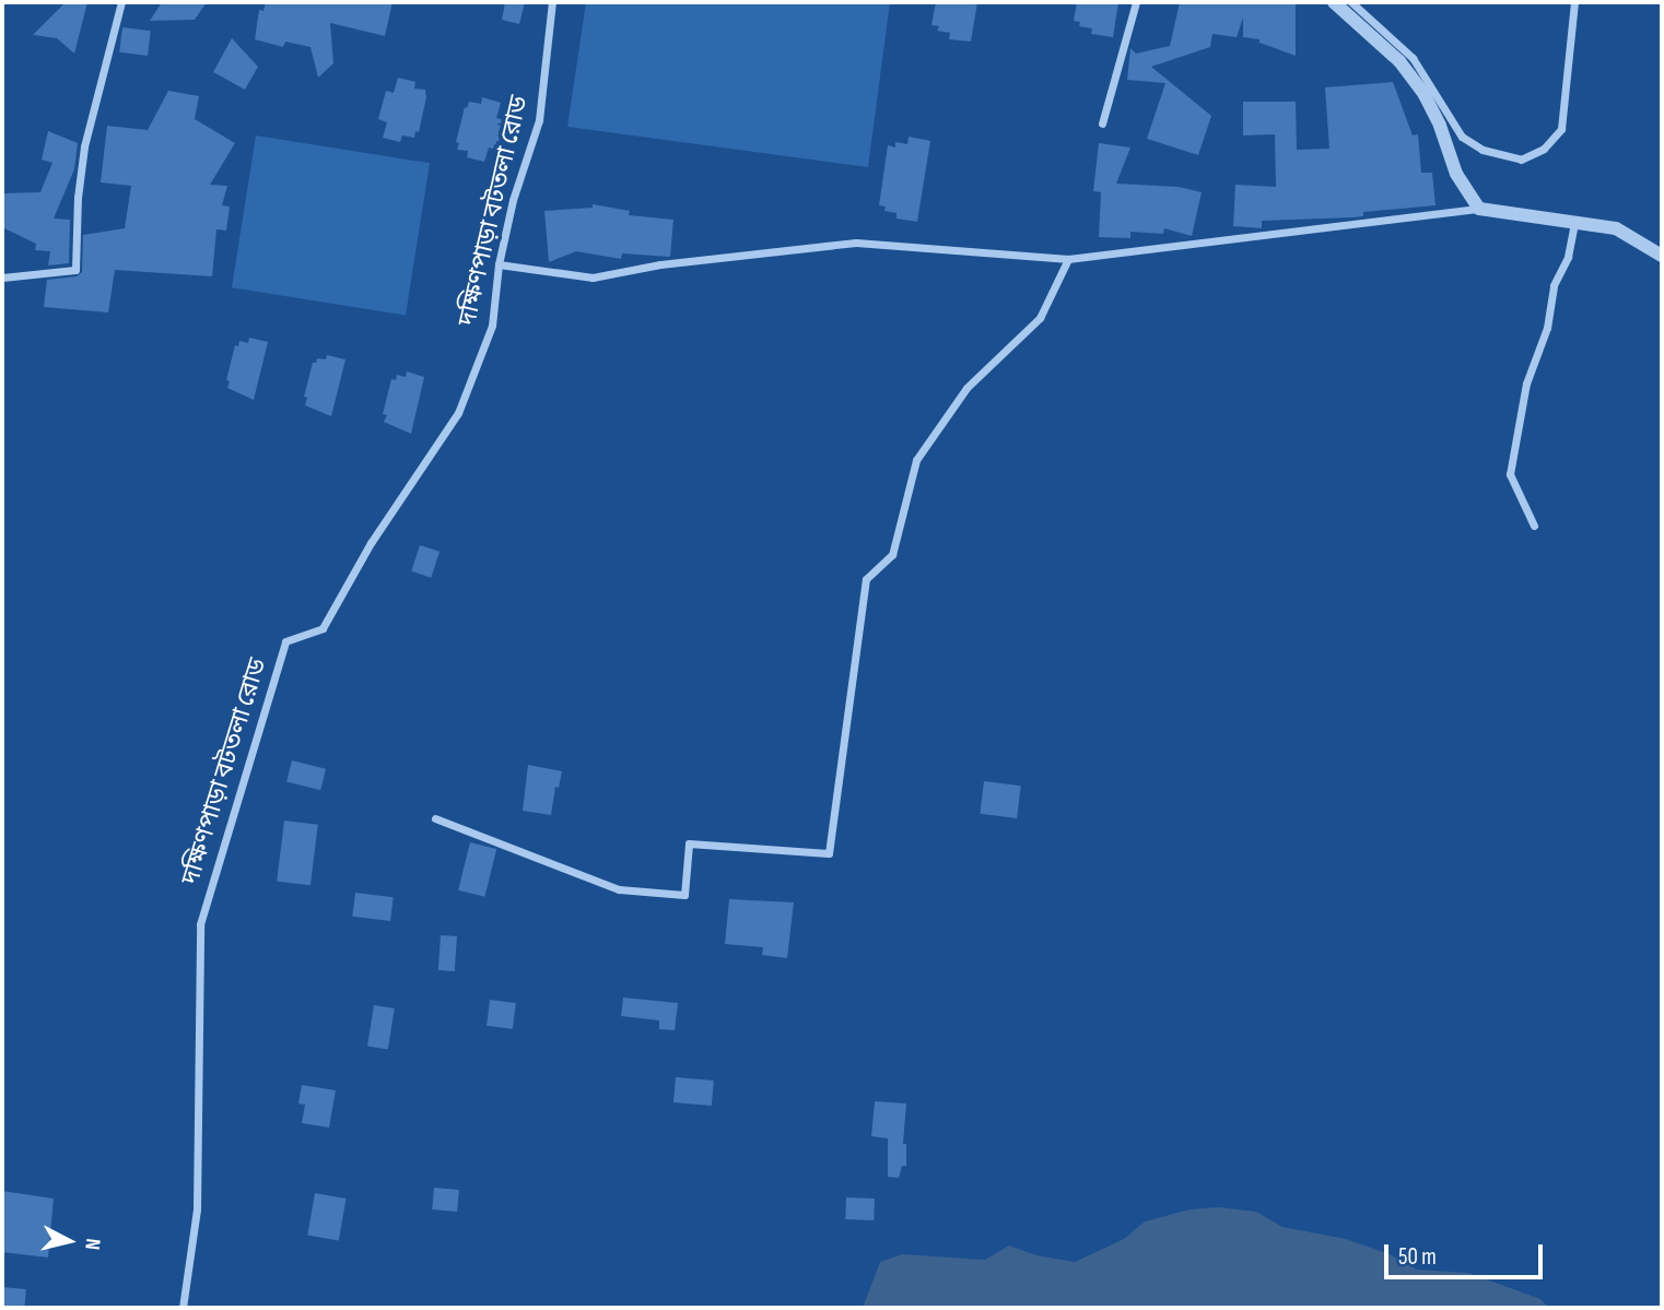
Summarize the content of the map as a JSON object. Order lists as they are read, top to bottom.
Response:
{
  "streets": {
    "street": ["দক্ষিণপাড়া বটতলা রোড"]
  },
  "scale_bar": "50 m",
  "north": "right"
}
